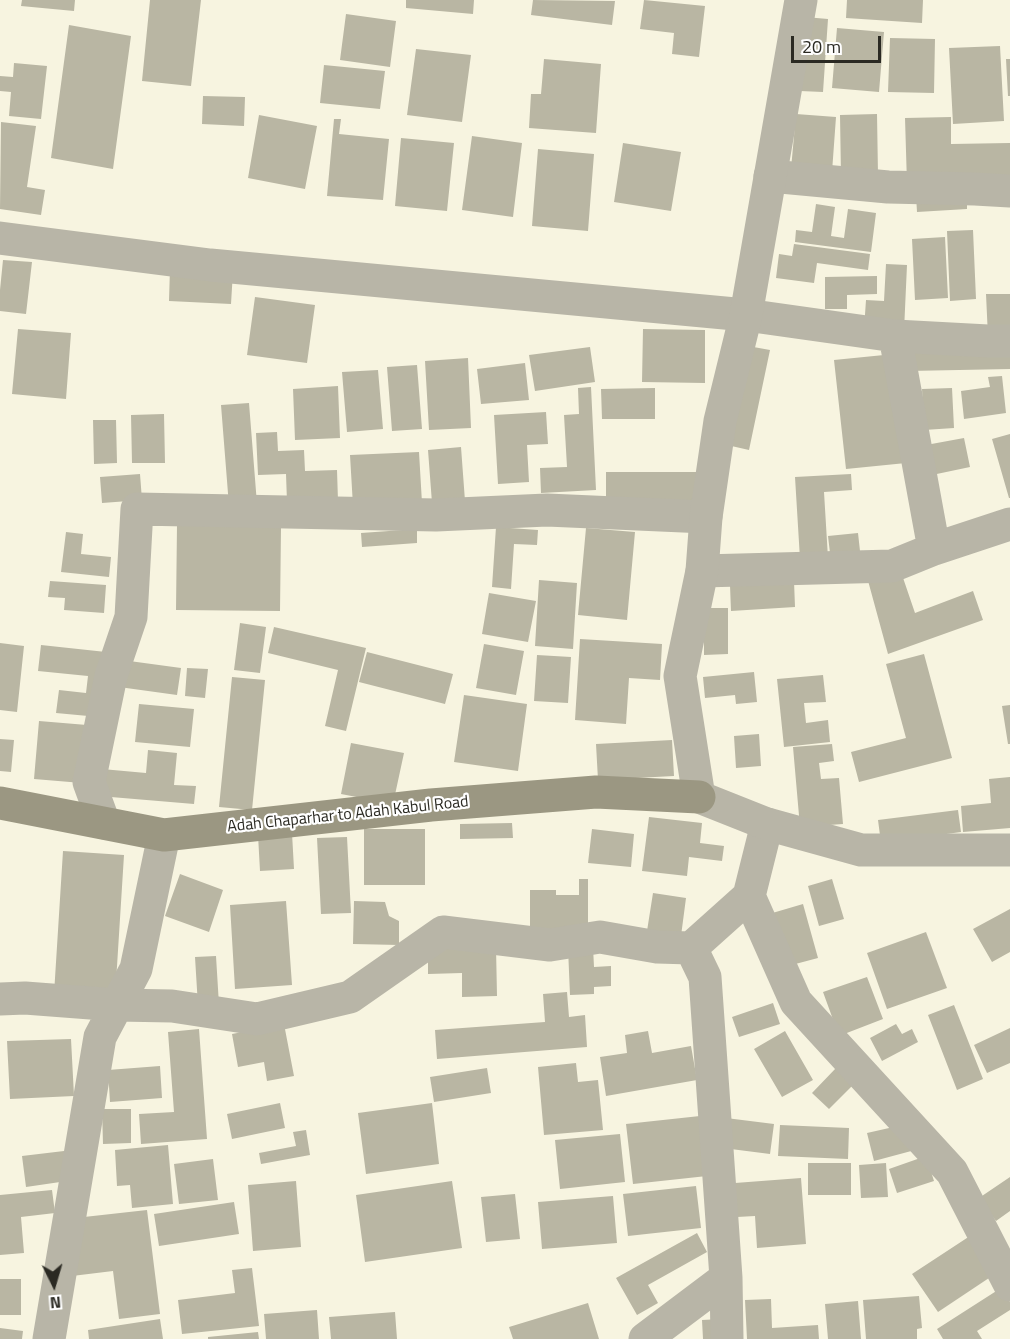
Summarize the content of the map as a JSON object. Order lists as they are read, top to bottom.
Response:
{
  "streets": {
    "main road": ["Adah Chaparhar to Adah Kabul Road"]
  },
  "scale_bar": "20 m",
  "north": "bottom"
}
